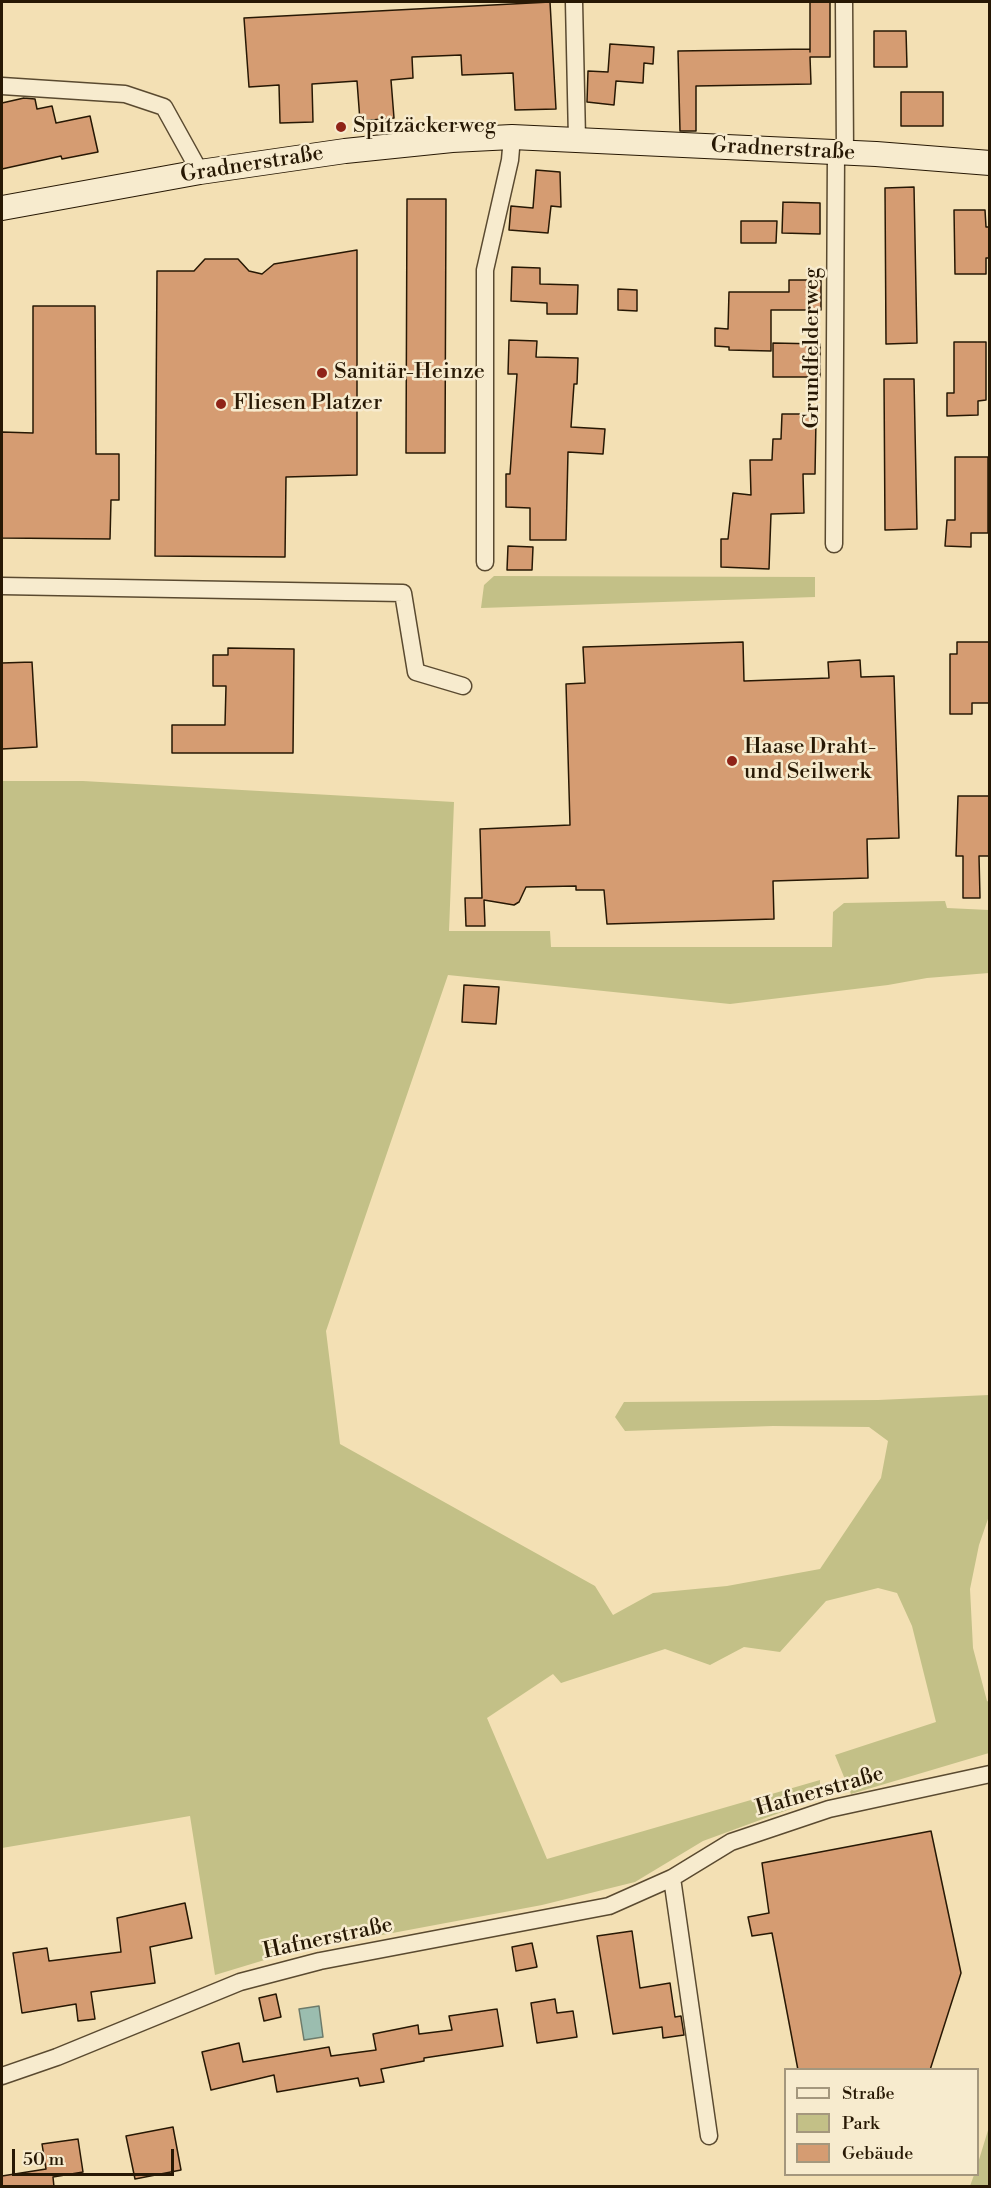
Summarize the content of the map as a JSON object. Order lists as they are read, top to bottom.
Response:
{
  "streets": {
    "main road": ["Gradnerstraße"],
    "street": ["Grundfelderweg", "Hafnerstraße"]
  },
  "crossings": [
    ["Gradnerstraße", "Grundfelderweg"]
  ],
  "places": [
    "Spitzäckerweg",
    "Sanitär-Heinze",
    "Fliesen Platzer",
    "Haase Draht- und Seilwerk"
  ],
  "legend": ["Straße", "Park", "Gebäude"],
  "scale_bar": "50 m"
}
